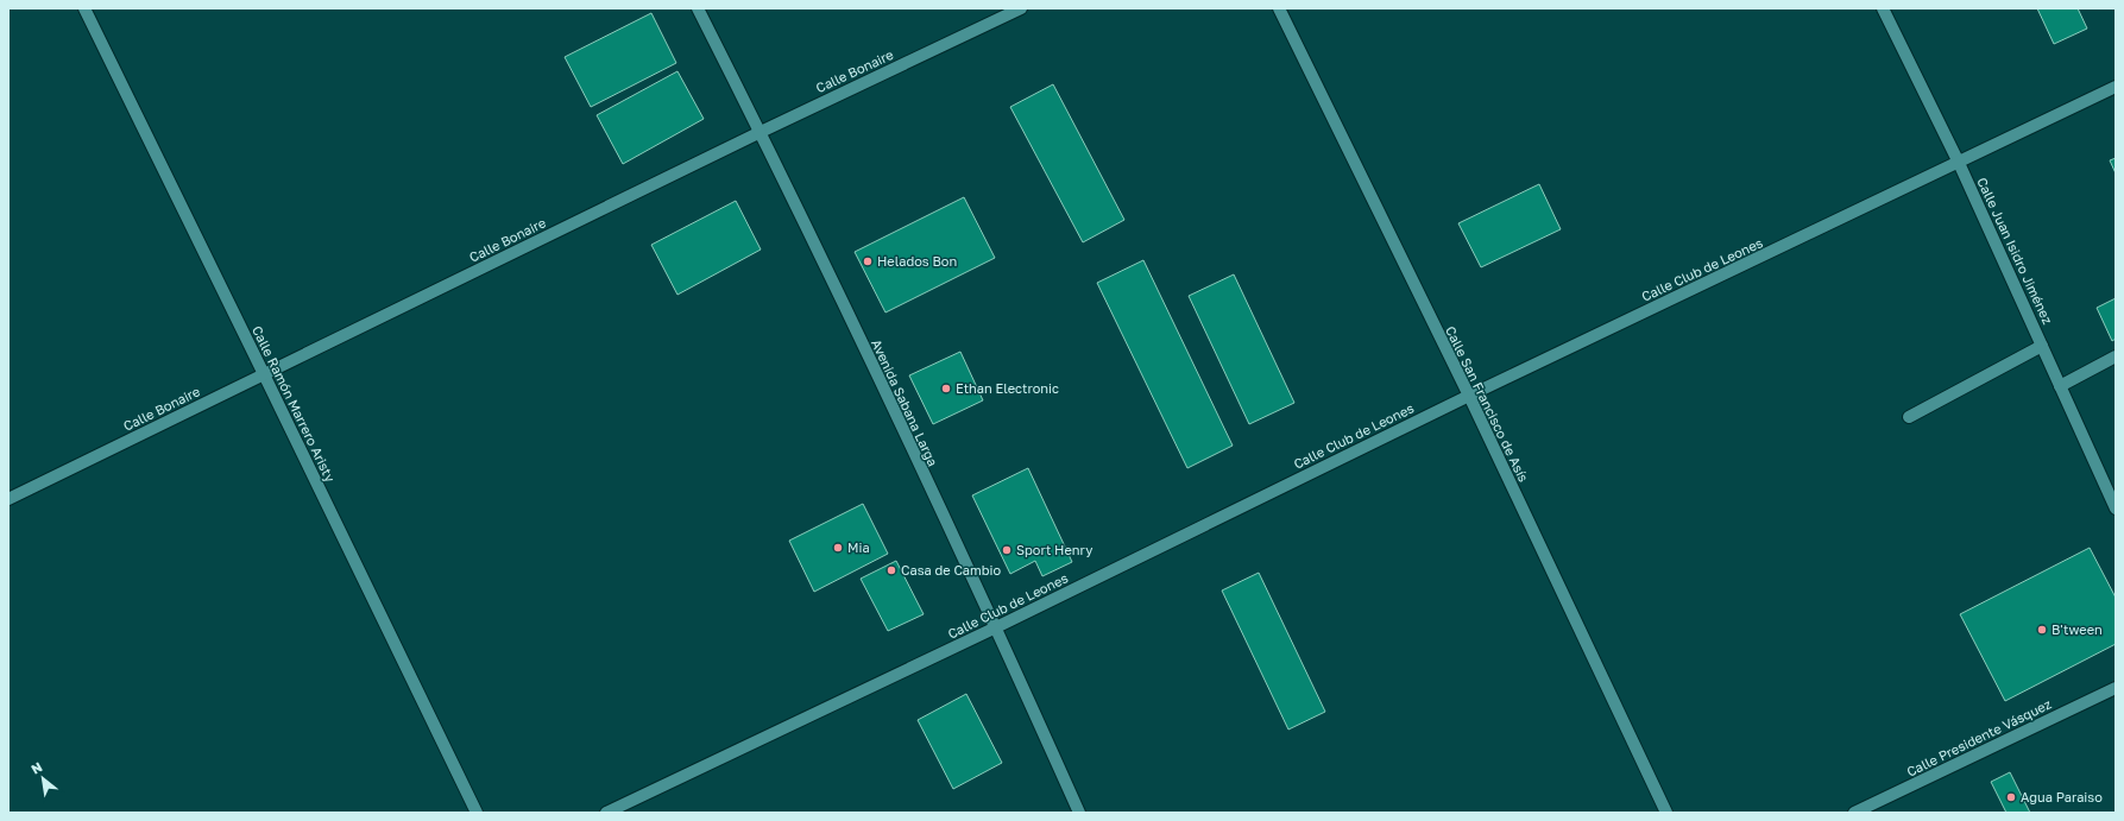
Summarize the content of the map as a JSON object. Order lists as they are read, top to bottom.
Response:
{
  "streets": {
    "street": [
      "Calle Bonaire",
      "Calle Juan Isidro Jiménez",
      "Calle Club de Leones",
      "Avenida Sabana Larga",
      "Calle Ramón Marrero Aristy",
      "Calle San Francisco de Asís",
      "Calle Presidente Vásquez"
    ]
  },
  "crossings": [
    ["Calle Bonaire", "Avenida Sabana Larga"],
    ["Calle Bonaire", "Calle Ramón Marrero Aristy"],
    ["Calle Juan Isidro Jiménez", "Calle Club de Leones"],
    ["Calle Club de Leones", "Avenida Sabana Larga"],
    ["Calle Club de Leones", "Calle San Francisco de Asís"]
  ],
  "places": [
    "Helados Bon",
    "Ethan Electronic",
    "Mia",
    "Sport Henry",
    "Casa de Cambio",
    "B'tween",
    "Agua Paraiso"
  ],
  "north": "top left"
}
